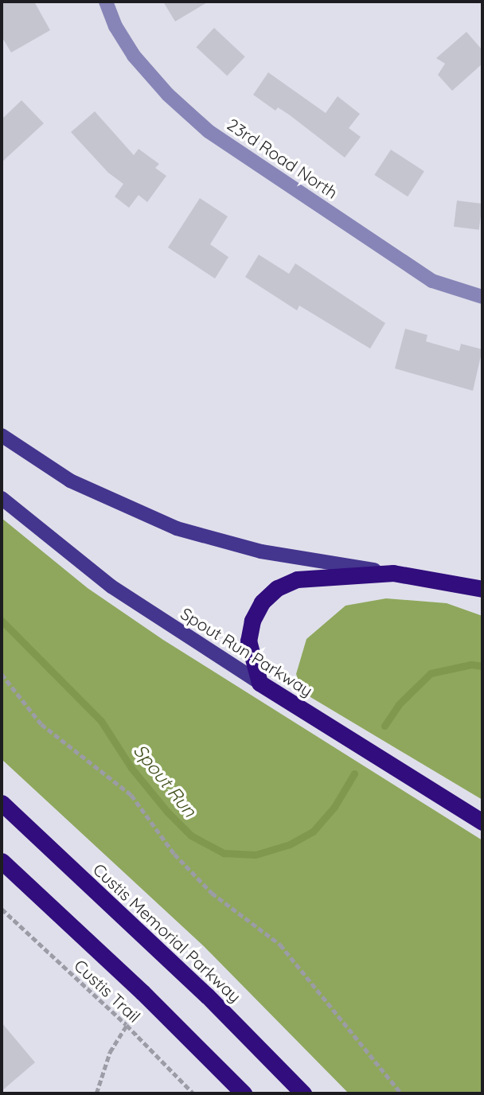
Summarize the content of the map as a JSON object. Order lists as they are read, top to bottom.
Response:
{
  "streets": {
    "highway": ["Spout Run Parkway", "Custis Memorial Parkway"],
    "street": ["23rd Road North"],
    "path": ["Custis Trail"]
  },
  "water": ["Spout Run"]
}
